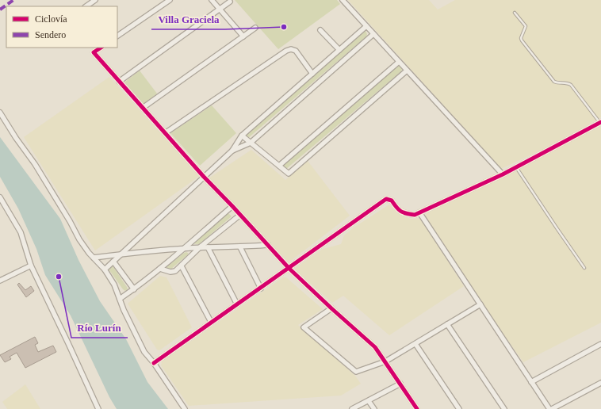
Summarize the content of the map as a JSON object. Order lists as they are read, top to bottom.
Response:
{
  "places": ["Villa Graciela", "Río Lurín"],
  "legend": ["Ciclovía", "Sendero"]
}
